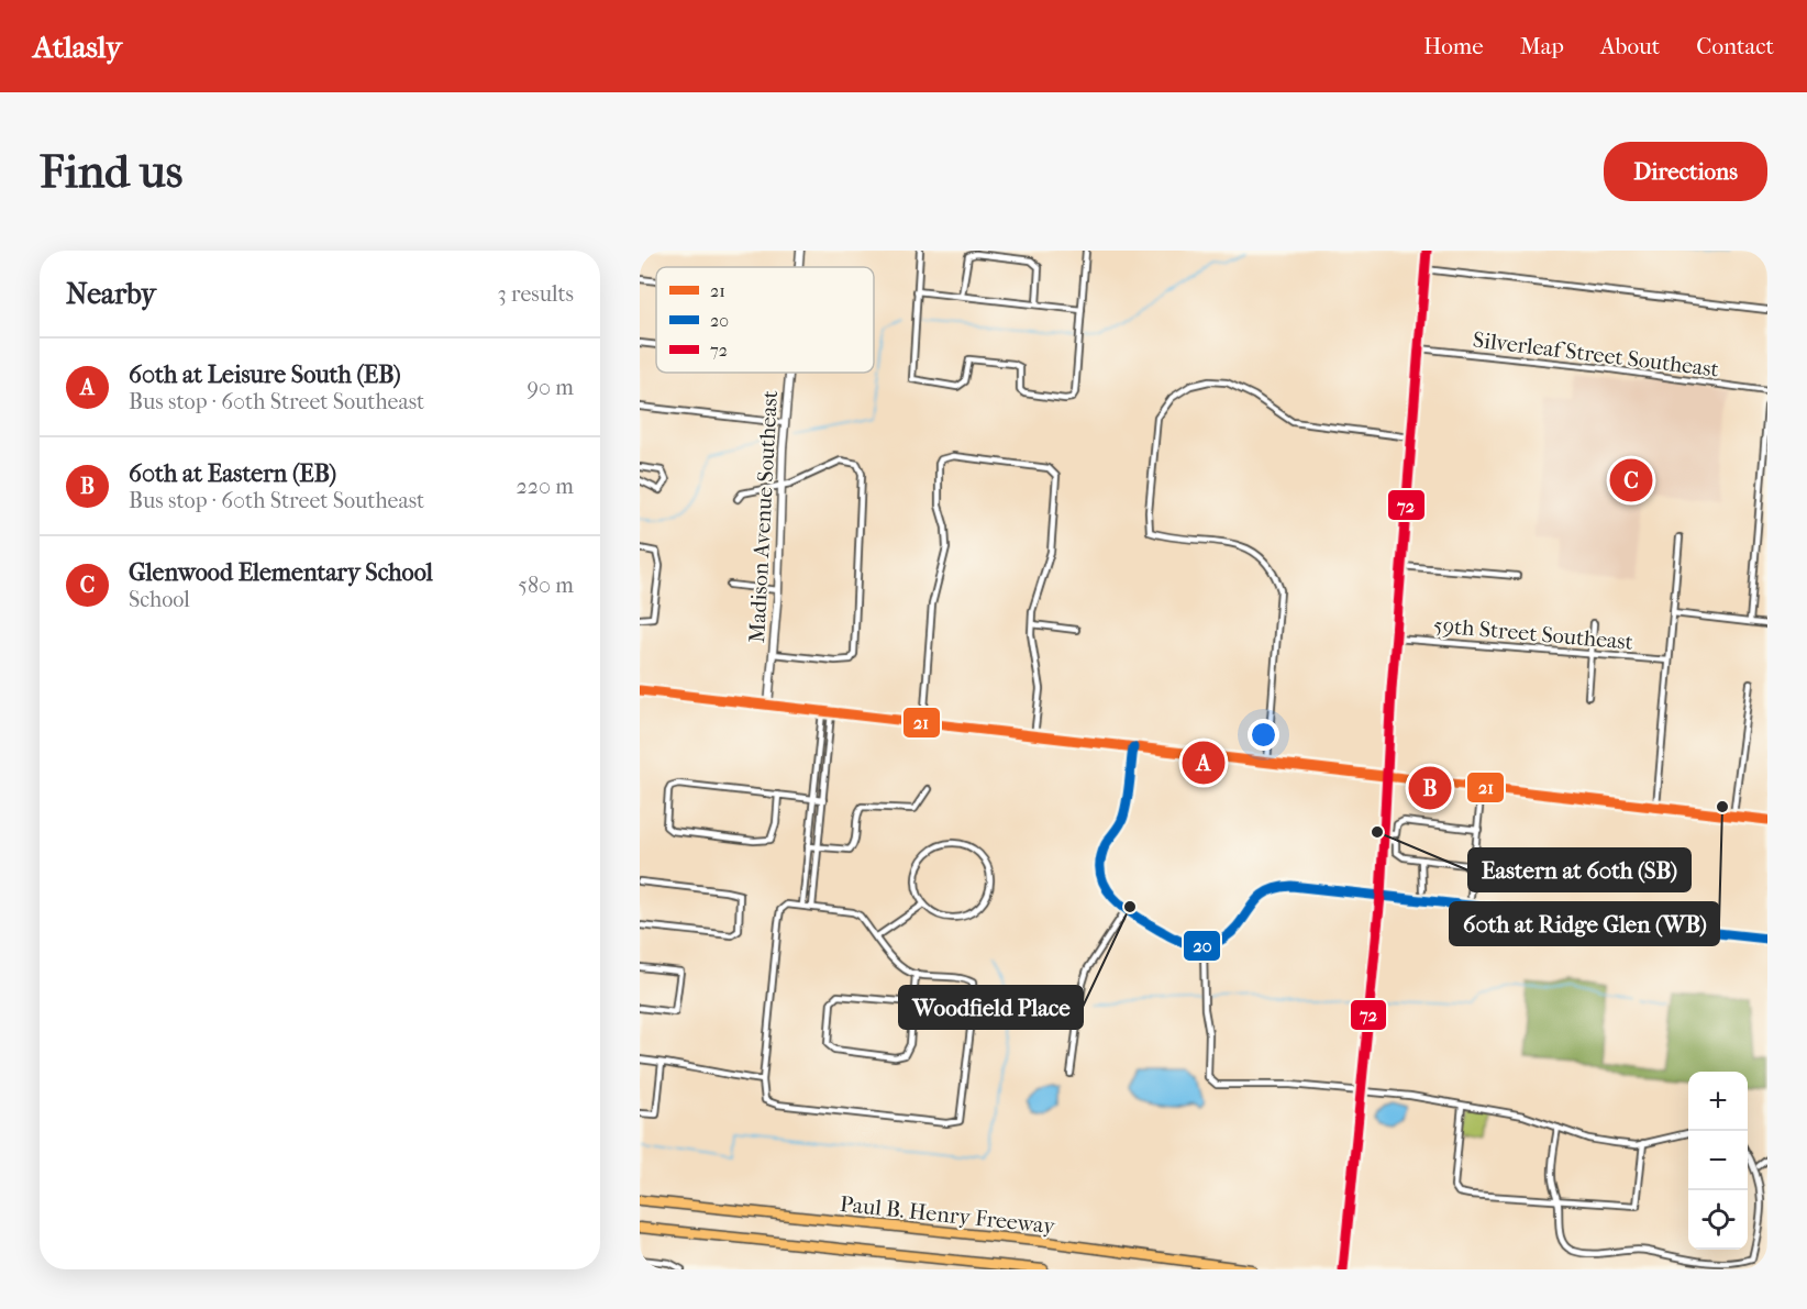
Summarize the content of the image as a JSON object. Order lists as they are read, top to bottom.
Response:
{
  "streets": {
    "highway": ["Paul B. Henry Freeway"],
    "street": ["Silverleaf Street Southeast", "Madison Avenue Southeast", "59th Street Southeast"]
  },
  "places": ["60th at Ridge Glen (WB)", "Eastern at 60th (SB)", "Woodfield Place"],
  "lines": ["transit line 72", "transit line 21", "transit line 20"],
  "legend": ["21", "20", "72"],
  "page": {
    "header": "Atlasly",
    "nav": [
      "Home",
      "Map",
      "About",
      "Contact"
    ],
    "buttons": "Directions",
    "title": "Find us",
    "heading": ["Nearby", "3 results"],
    "list": [
      {
        "mark": "A",
        "name": "60th at Leisure South (EB)",
        "note": "Bus stop · 60th Street Southeast",
        "value": "90 m"
      },
      {
        "mark": "B",
        "name": "60th at Eastern (EB)",
        "note": "Bus stop · 60th Street Southeast",
        "value": "220 m"
      },
      {
        "mark": "C",
        "name": "Glenwood Elementary School",
        "note": "School",
        "value": "580 m"
      }
    ],
    "pins": ["C", "A", "B"],
    "map_buttons": ["+", "−"]
  }
}
